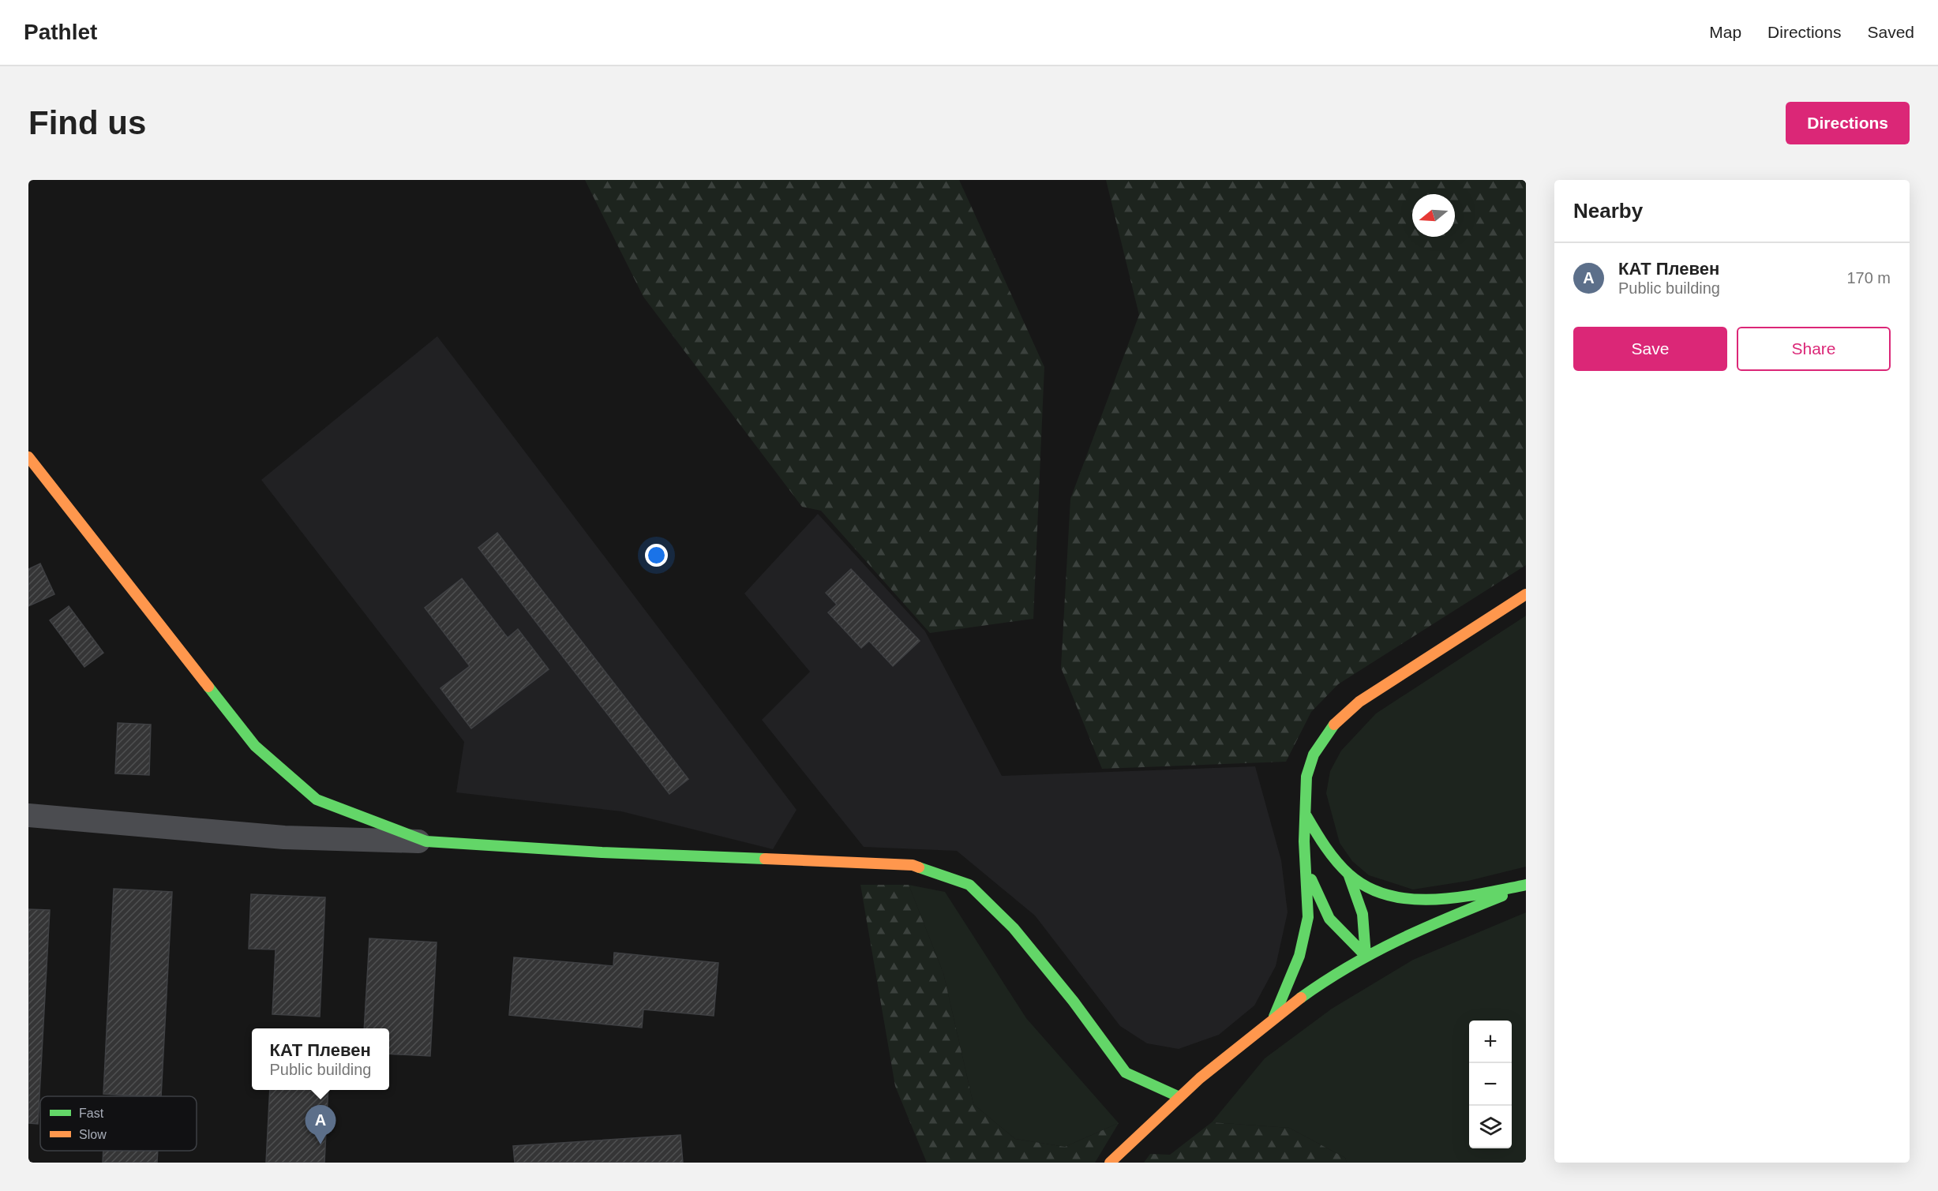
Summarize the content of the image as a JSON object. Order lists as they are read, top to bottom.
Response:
{
  "legend": ["Fast", "Slow"],
  "north": "left",
  "page": {
    "header": "Pathlet",
    "nav": ["Map", "Directions", "Saved"],
    "buttons": [
      "Directions",
      ["Save", "Share"]
    ],
    "title": "Find us",
    "heading": "Nearby",
    "list": [
      {
        "mark": "A",
        "name": "КАТ Плевен",
        "note": "Public building",
        "value": "170 m"
      }
    ],
    "map_buttons": ["+", "−"],
    "popup": ["КАТ Плевен", "Public building"],
    "pins": "A"
  }
}
